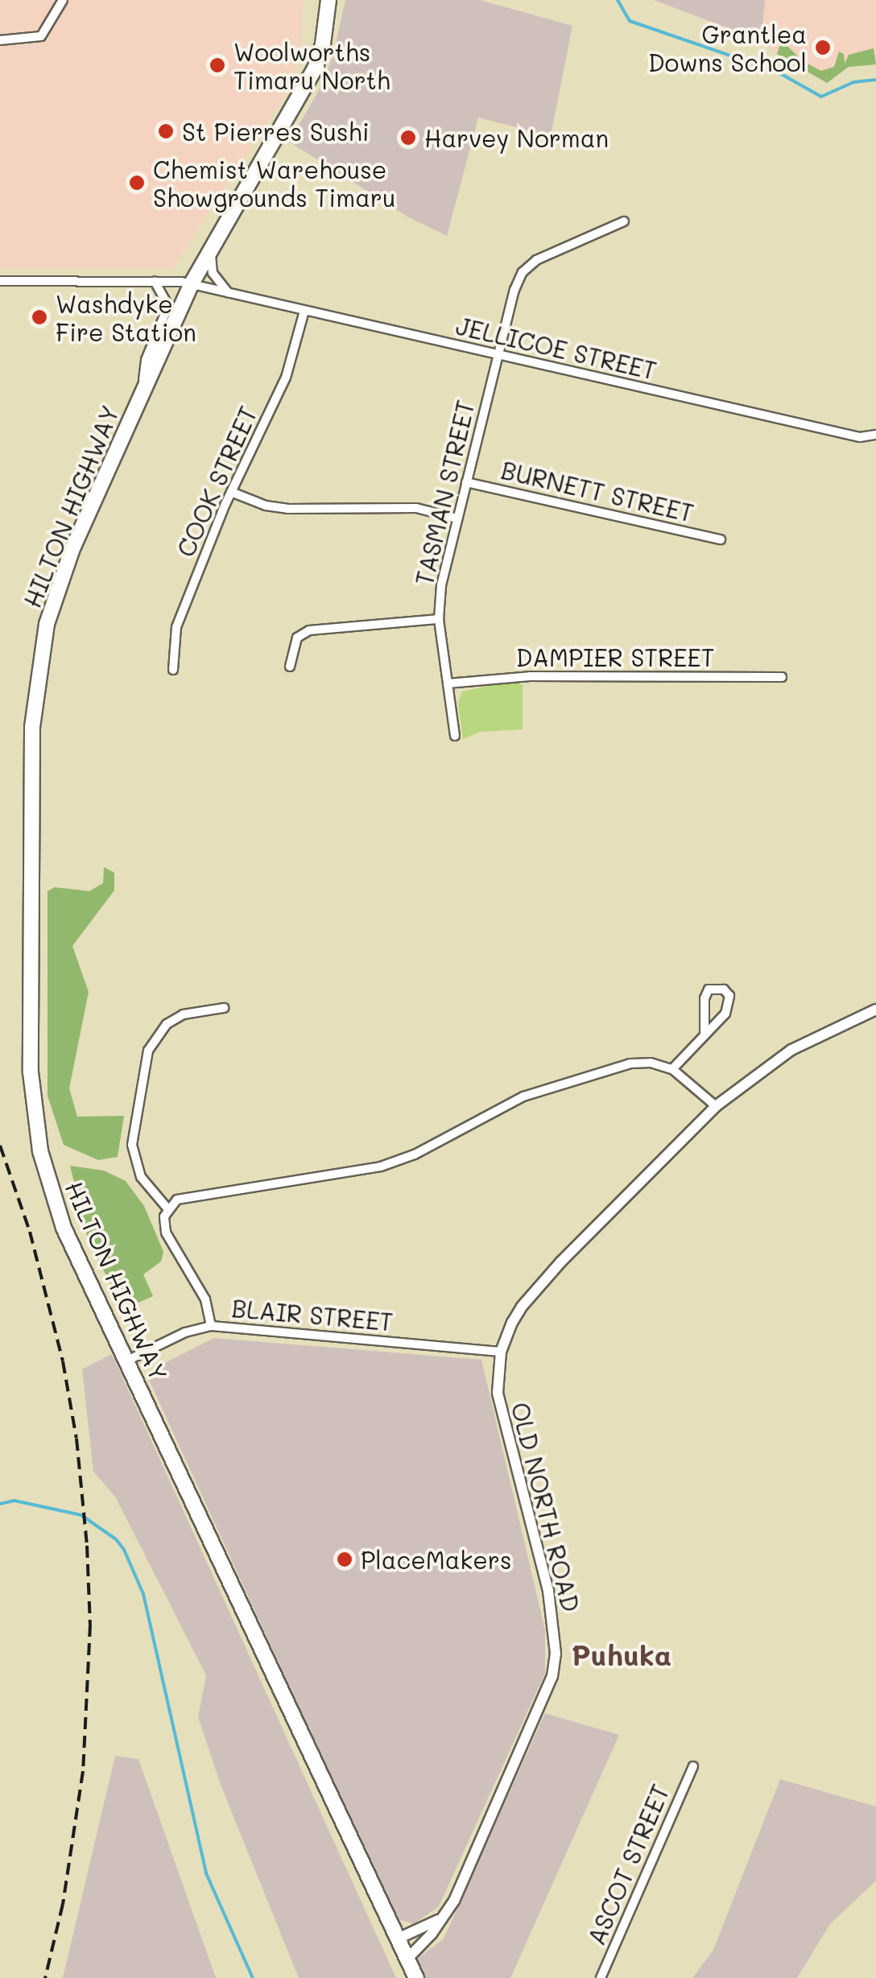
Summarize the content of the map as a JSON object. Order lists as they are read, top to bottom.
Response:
{
  "streets": {
    "highway": ["HILTON HIGHWAY"],
    "street": [
      "JELLICOE STREET",
      "COOK STREET",
      "BURNETT STREET",
      "TASMAN STREET",
      "DAMPIER STREET",
      "BLAIR STREET",
      "OLD NORTH ROAD",
      "ASCOT STREET"
    ]
  },
  "crossings": [
    ["JELLICOE STREET", "COOK STREET"],
    ["JELLICOE STREET", "TASMAN STREET"],
    ["JELLICOE STREET", "HILTON HIGHWAY"],
    ["BURNETT STREET", "TASMAN STREET"],
    ["TASMAN STREET", "DAMPIER STREET"],
    ["HILTON HIGHWAY", "BLAIR STREET"],
    ["HILTON HIGHWAY", "OLD NORTH ROAD"],
    ["BLAIR STREET", "OLD NORTH ROAD"]
  ],
  "districts": ["Puhuka"],
  "places": [
    "Grantlea Downs School",
    "Woolworths Timaru North",
    "St Pierres Sushi",
    "Harvey Norman",
    "Chemist Warehouse Showgrounds Timaru",
    "Washdyke Fire Station",
    "PlaceMakers"
  ]
}
